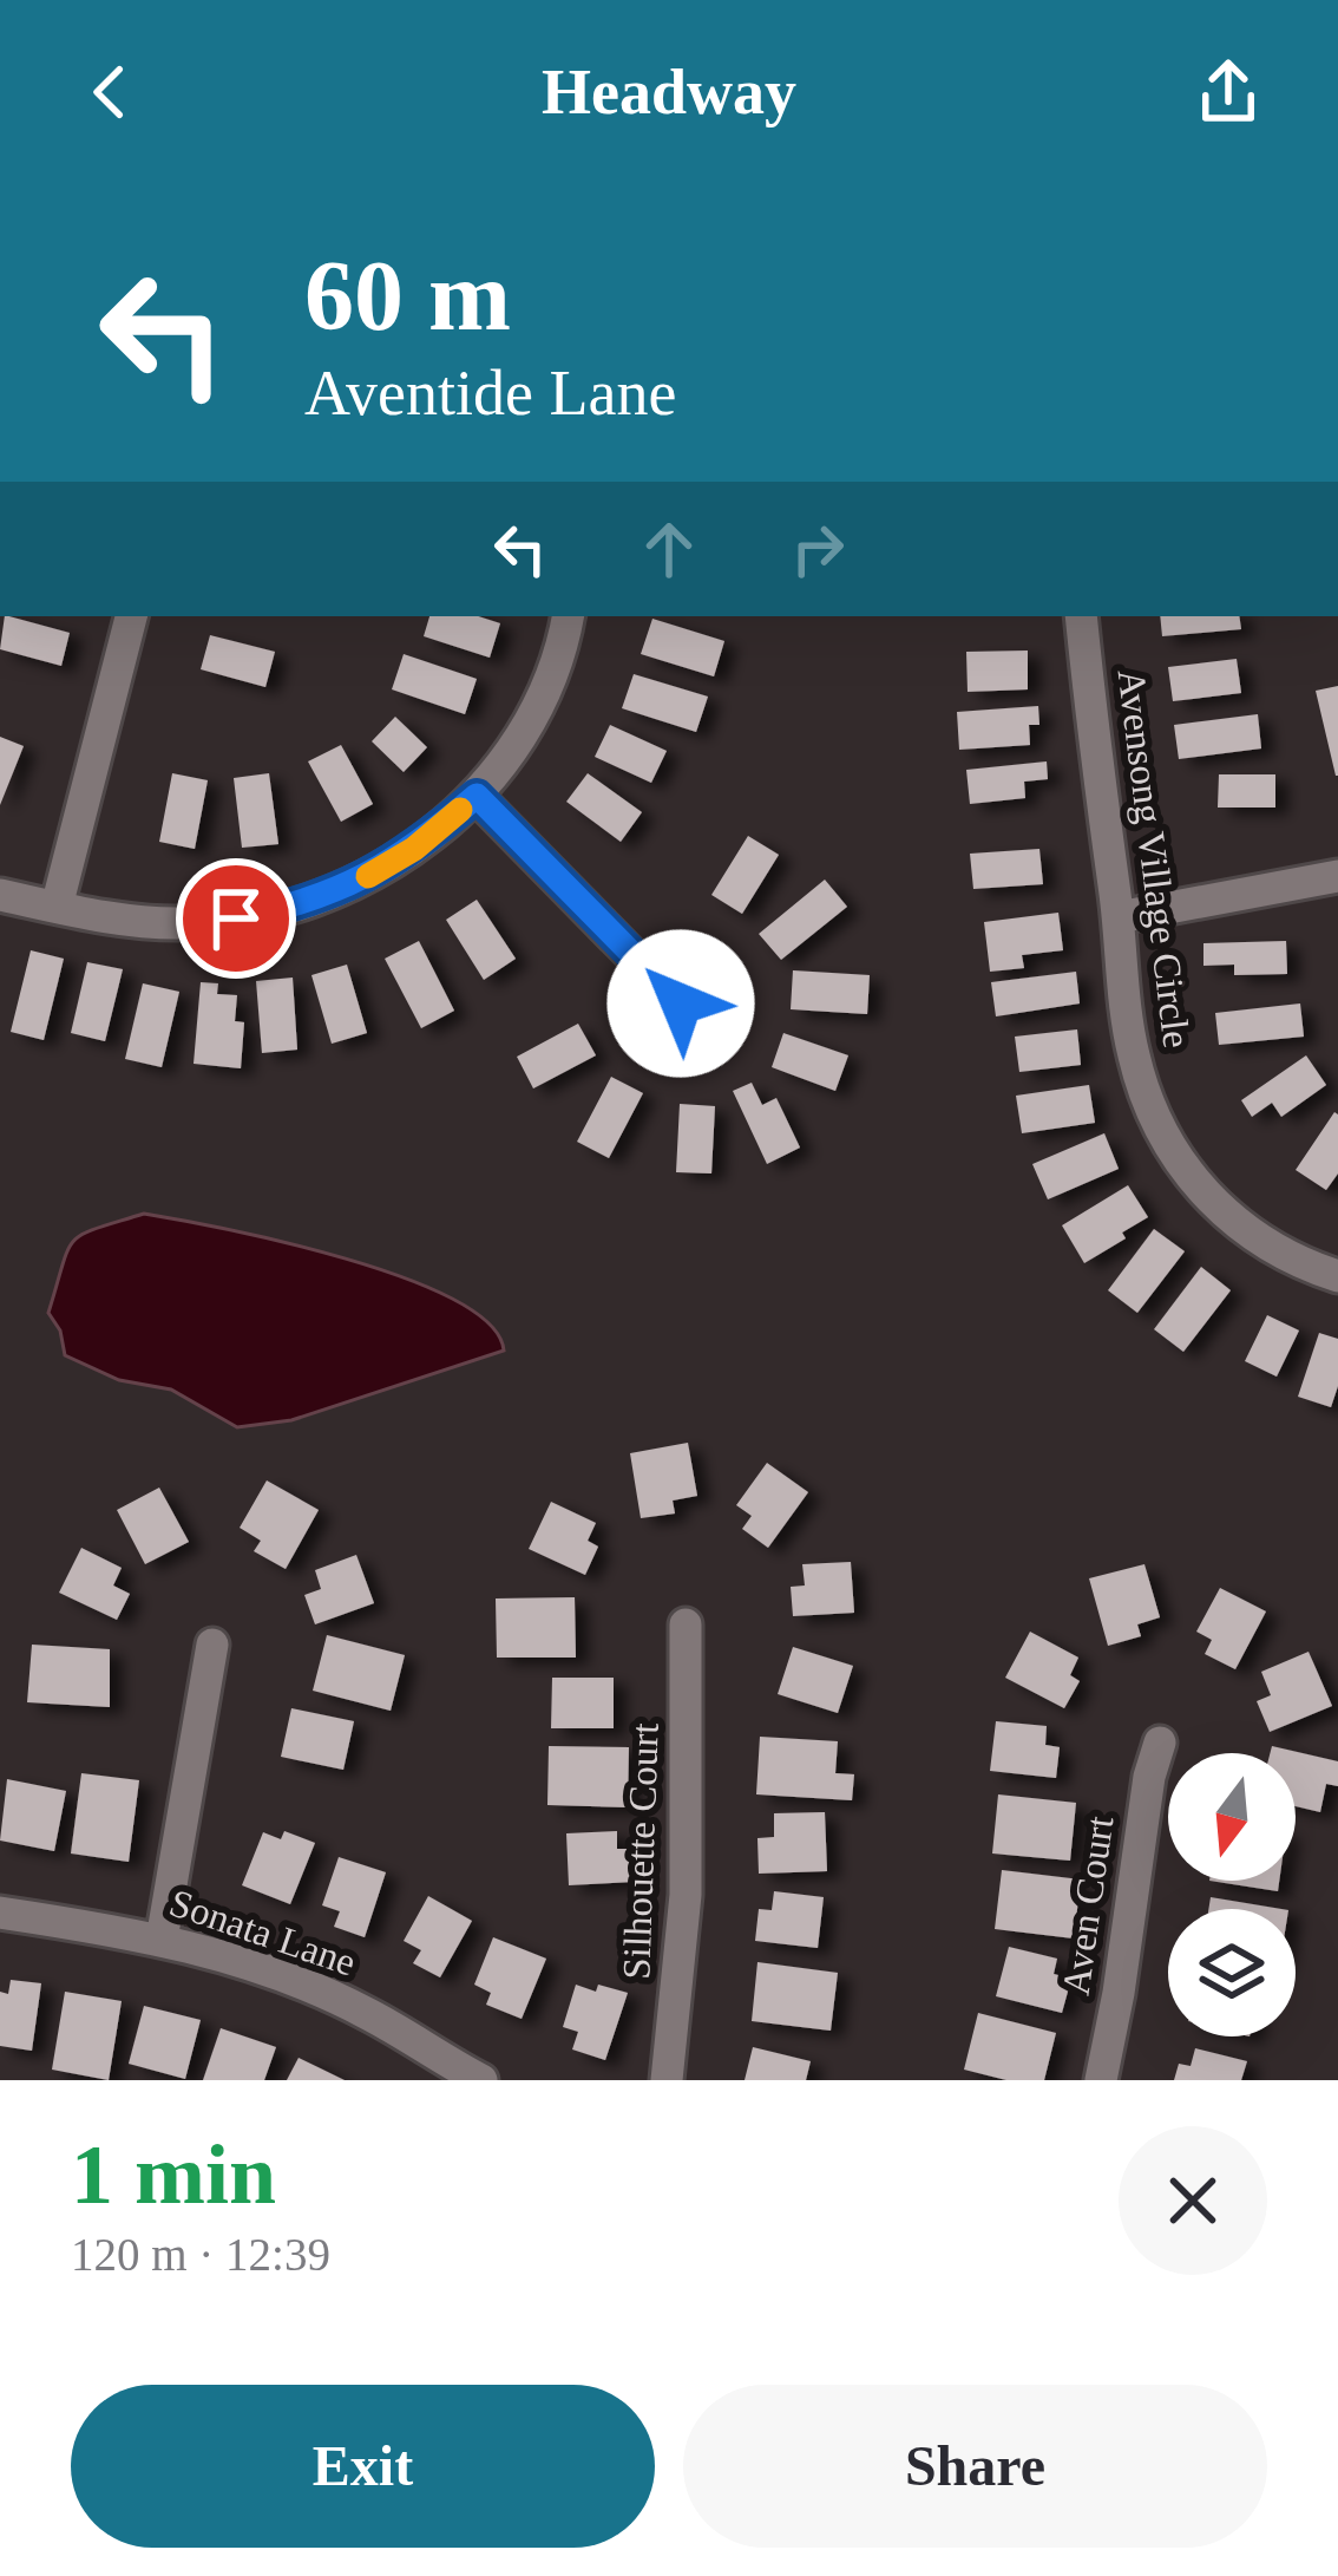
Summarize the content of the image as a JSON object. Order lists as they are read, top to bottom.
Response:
{
  "streets": {
    "street": [
      "Avensong Village Circle",
      "Silhouette Court",
      "Aven Court",
      "Sonata Lane"
    ]
  },
  "north": "bottom",
  "page": {
    "header": "Headway",
    "turn": ["60 m", "Aventide Lane"],
    "heading": ["1 min", "120 m · 12:39"],
    "buttons": ["Exit", "Share"]
  }
}
